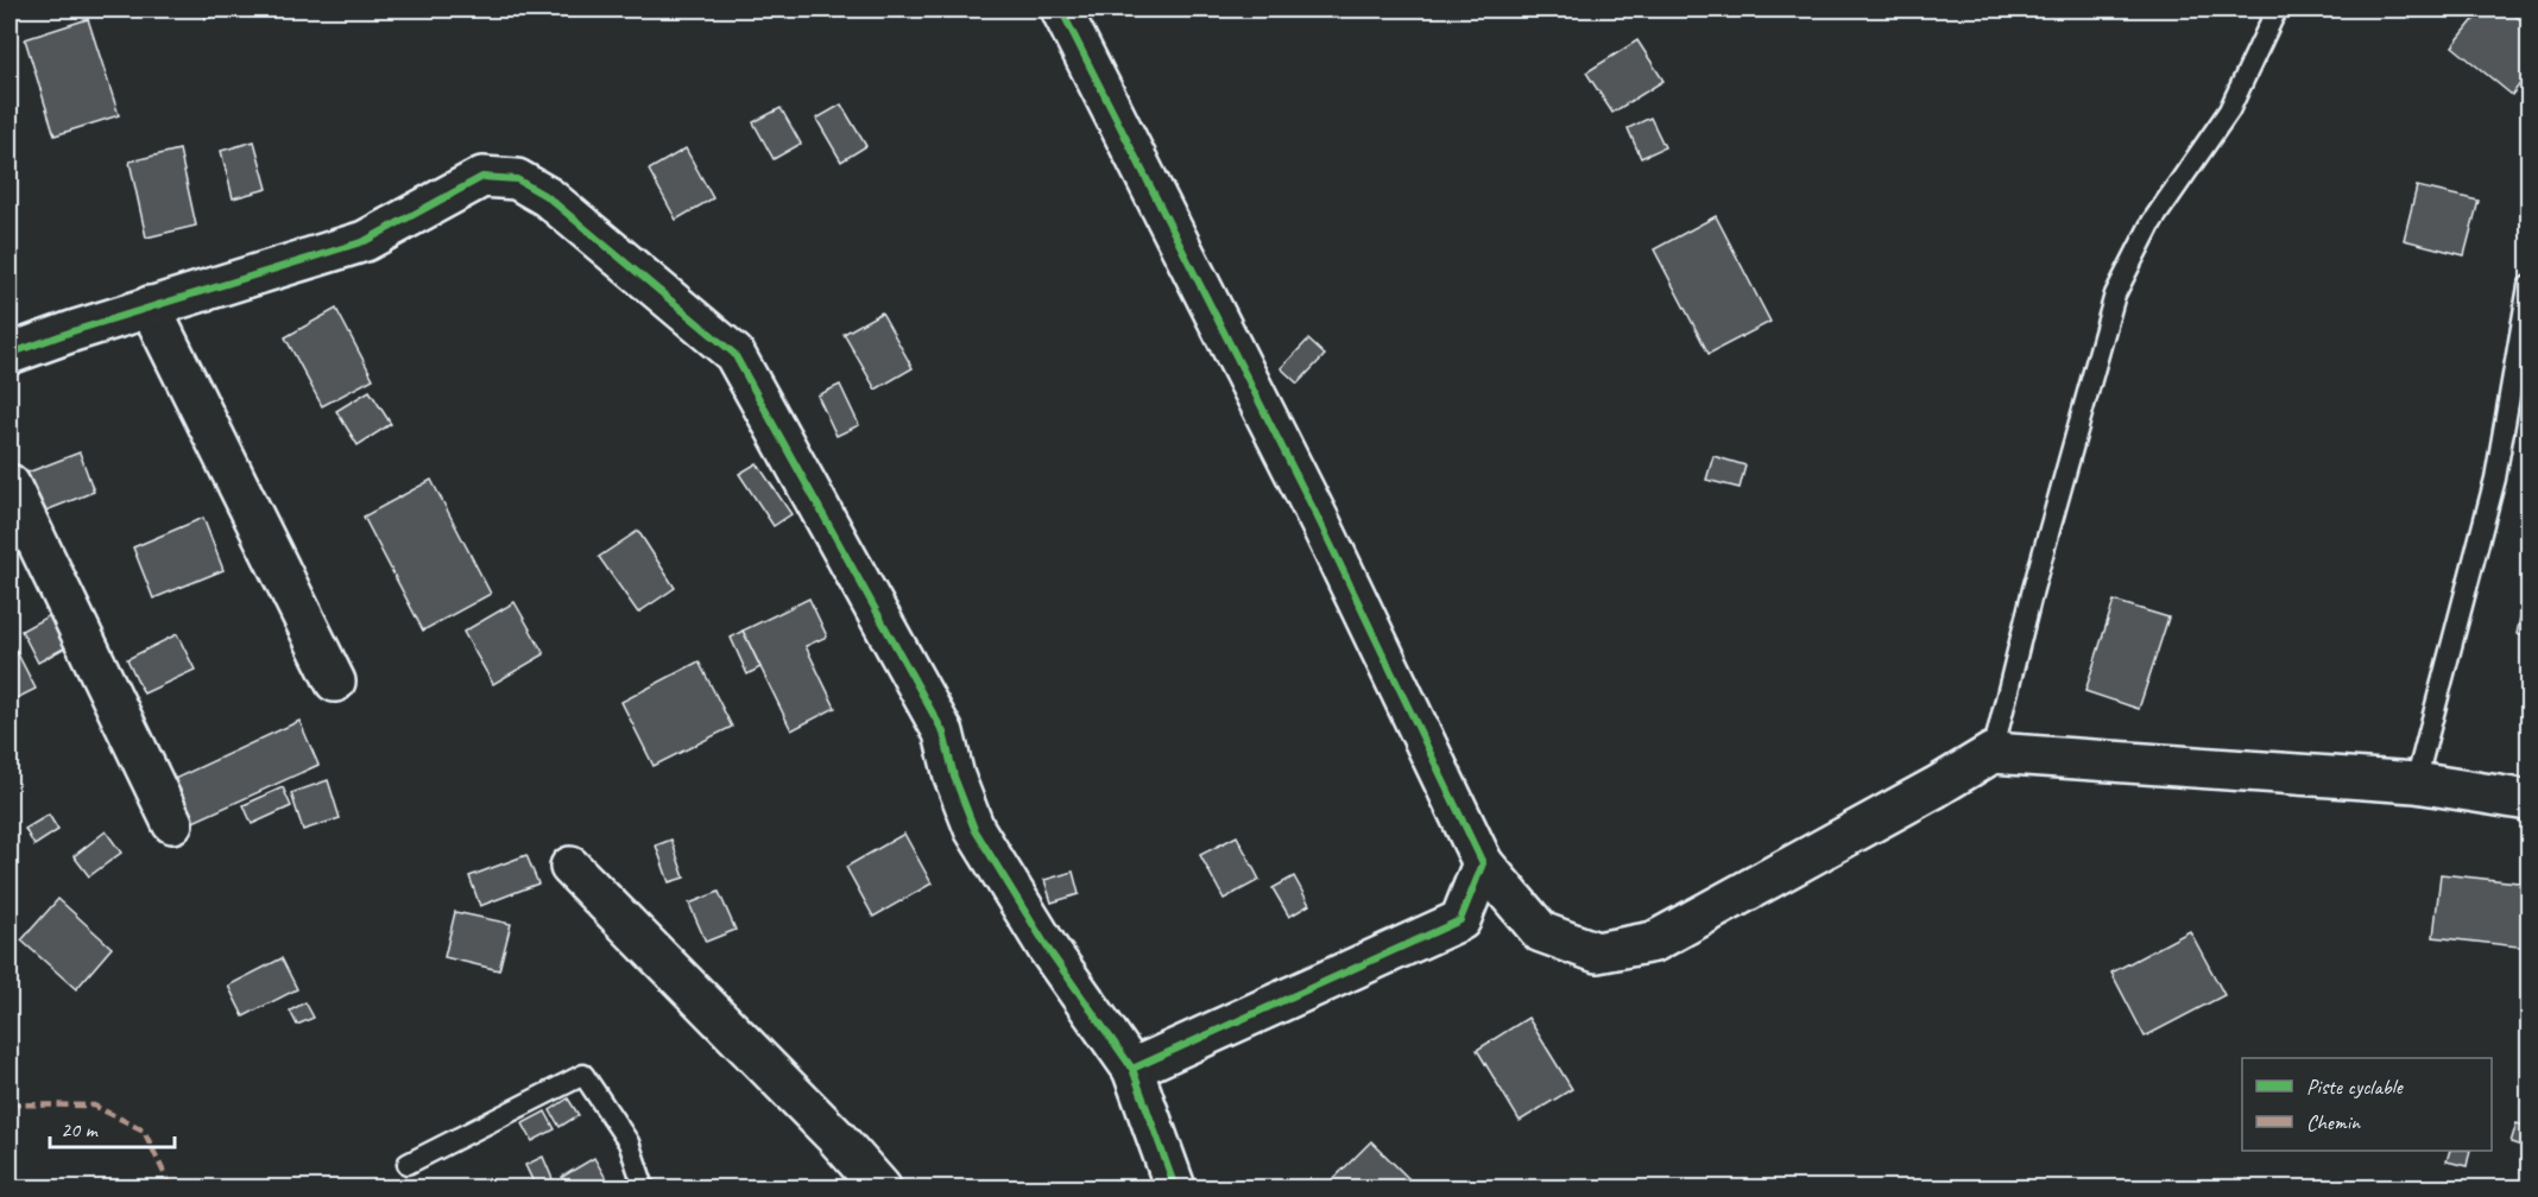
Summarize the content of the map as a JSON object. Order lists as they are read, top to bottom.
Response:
{
  "legend": ["Piste cyclable", "Chemin"],
  "scale_bar": "20 m"
}
